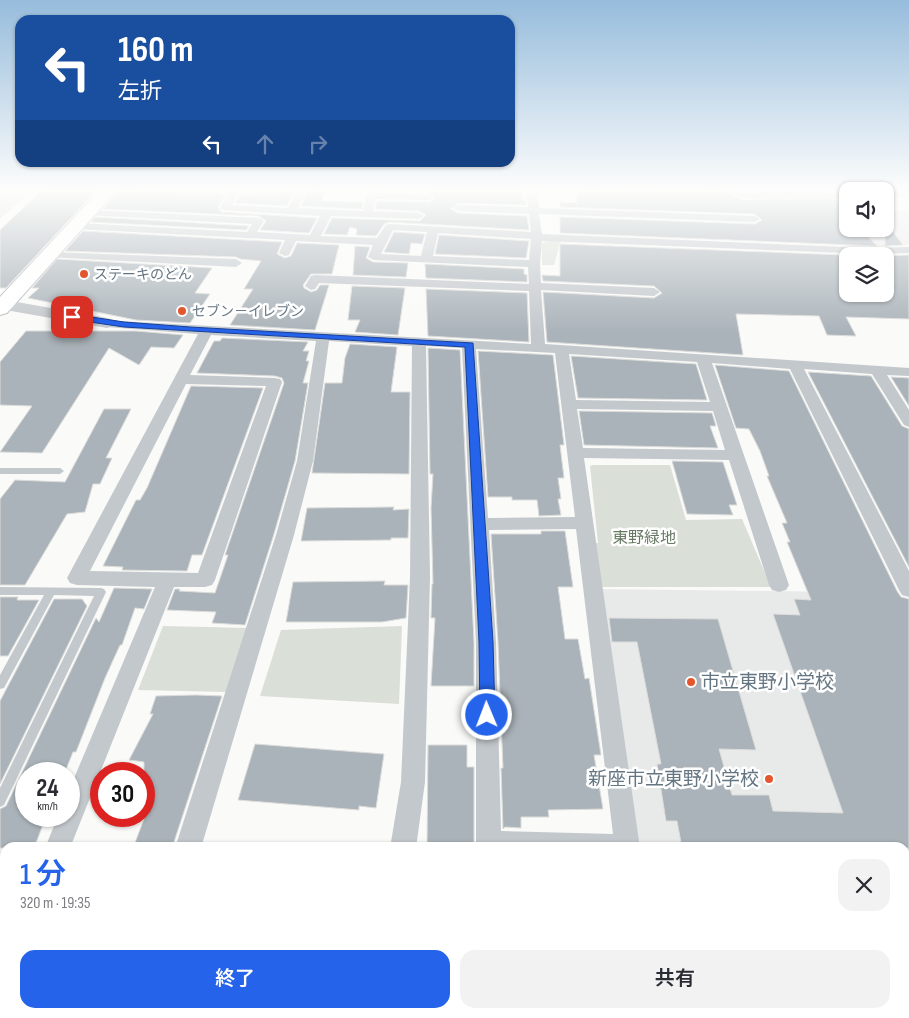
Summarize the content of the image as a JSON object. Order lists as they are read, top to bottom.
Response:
{
  "parks": ["東野緑地"],
  "places": [
    "ステーキのどん",
    "セブン－イレブン",
    "市立東野小学校",
    "新座市立東野小学校"
  ],
  "page": {
    "turn": ["160 m", "左折"],
    "speed": "24 km/h",
    "limit": "30",
    "heading": ["1 分", "320 m · 19:35"],
    "buttons": ["終了", "共有"]
  }
}
